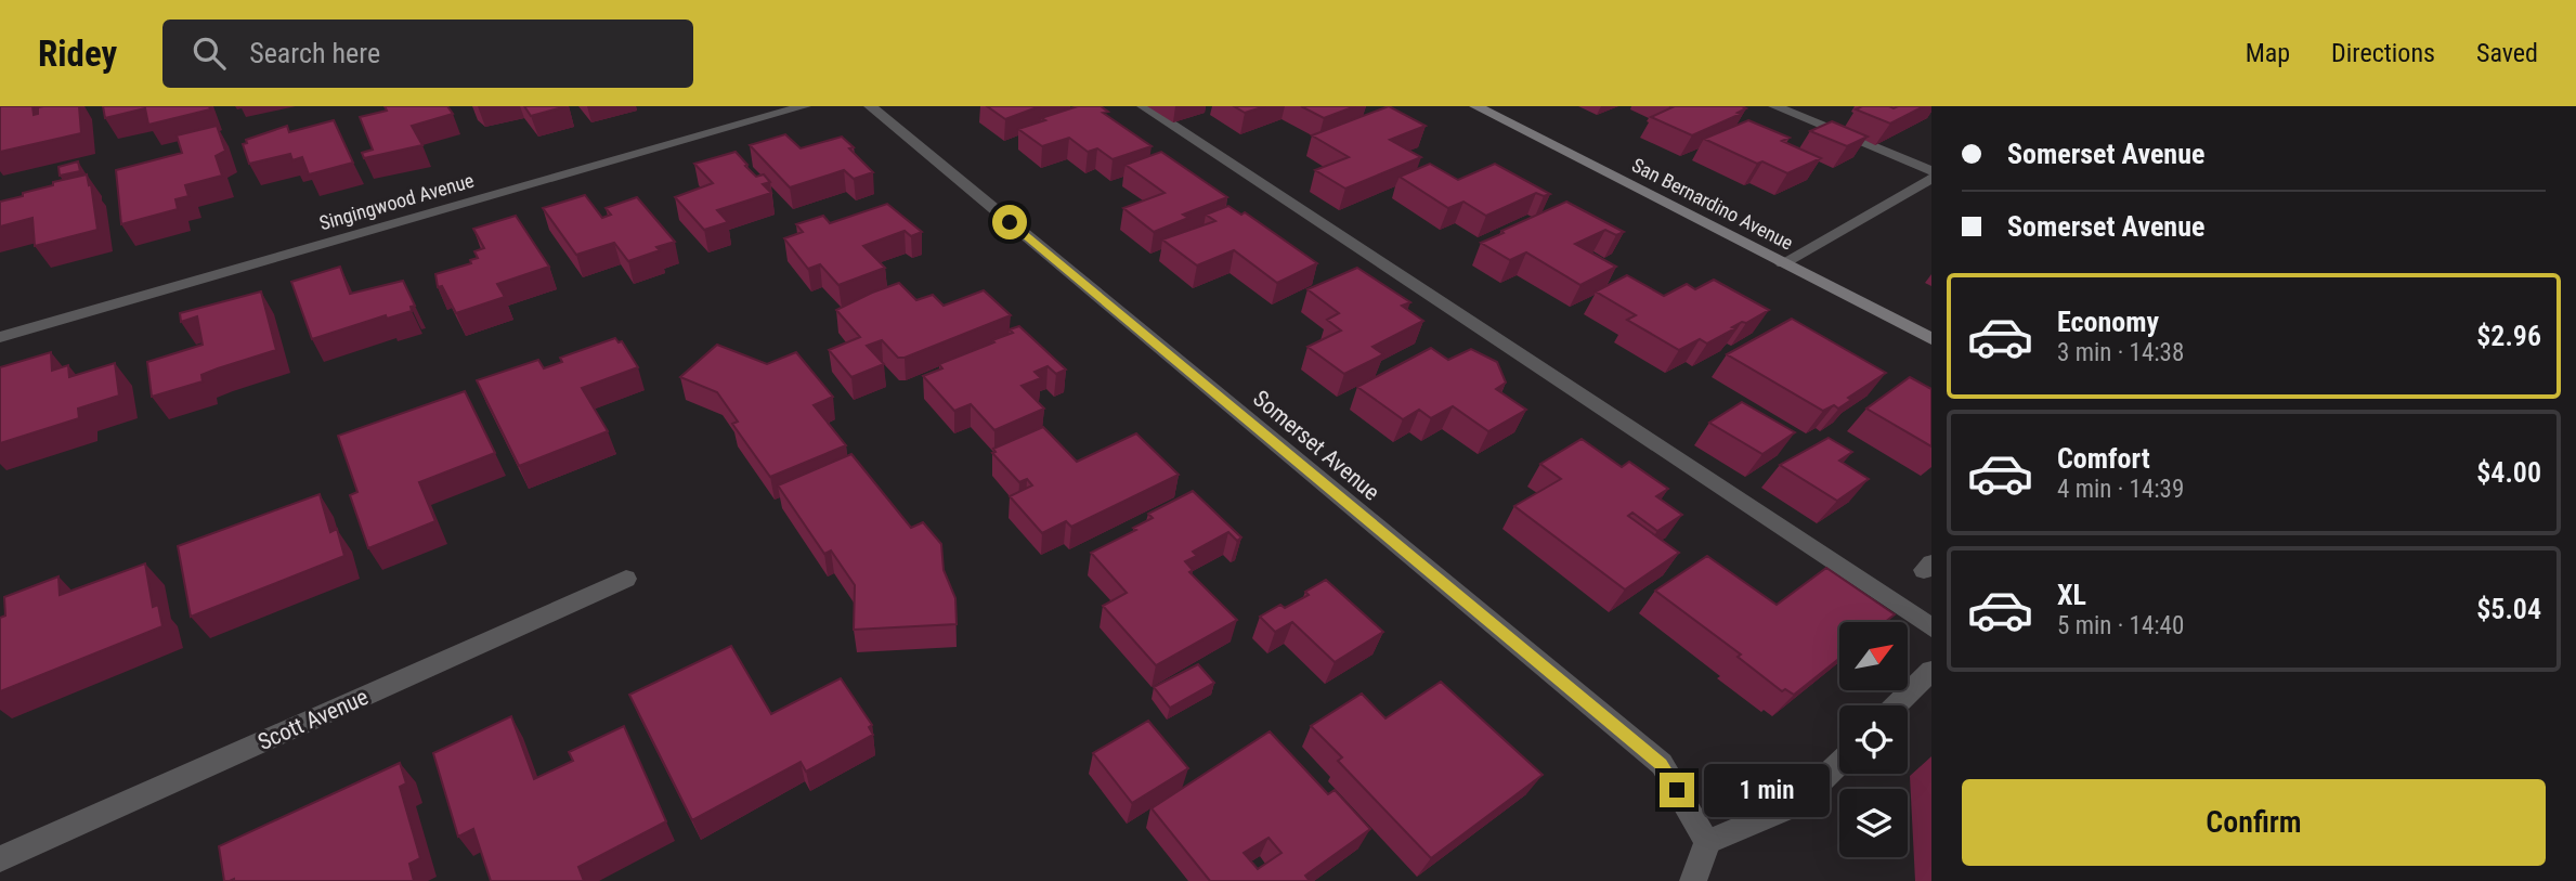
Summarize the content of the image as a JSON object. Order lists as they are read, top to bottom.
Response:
{
  "streets": {
    "main road": ["San Bernardino Avenue"],
    "street": ["Singingwood Avenue", "Somerset Avenue", "Scott Avenue"]
  },
  "north": "top right",
  "page": {
    "header": "Ridey",
    "search": "Search here",
    "nav": ["Map", "Directions", "Saved"],
    "banner": ["Somerset Avenue", "Somerset Avenue"],
    "list": [
      {
        "name": "Economy",
        "note": "3 min · 14:38",
        "value": "$2.96"
      },
      {
        "name": "Comfort",
        "note": "4 min · 14:39",
        "value": "$4.00"
      },
      {
        "name": "XL",
        "note": "5 min · 14:40",
        "value": "$5.04"
      }
    ],
    "bubble": "1 min",
    "buttons": "Confirm"
  }
}
